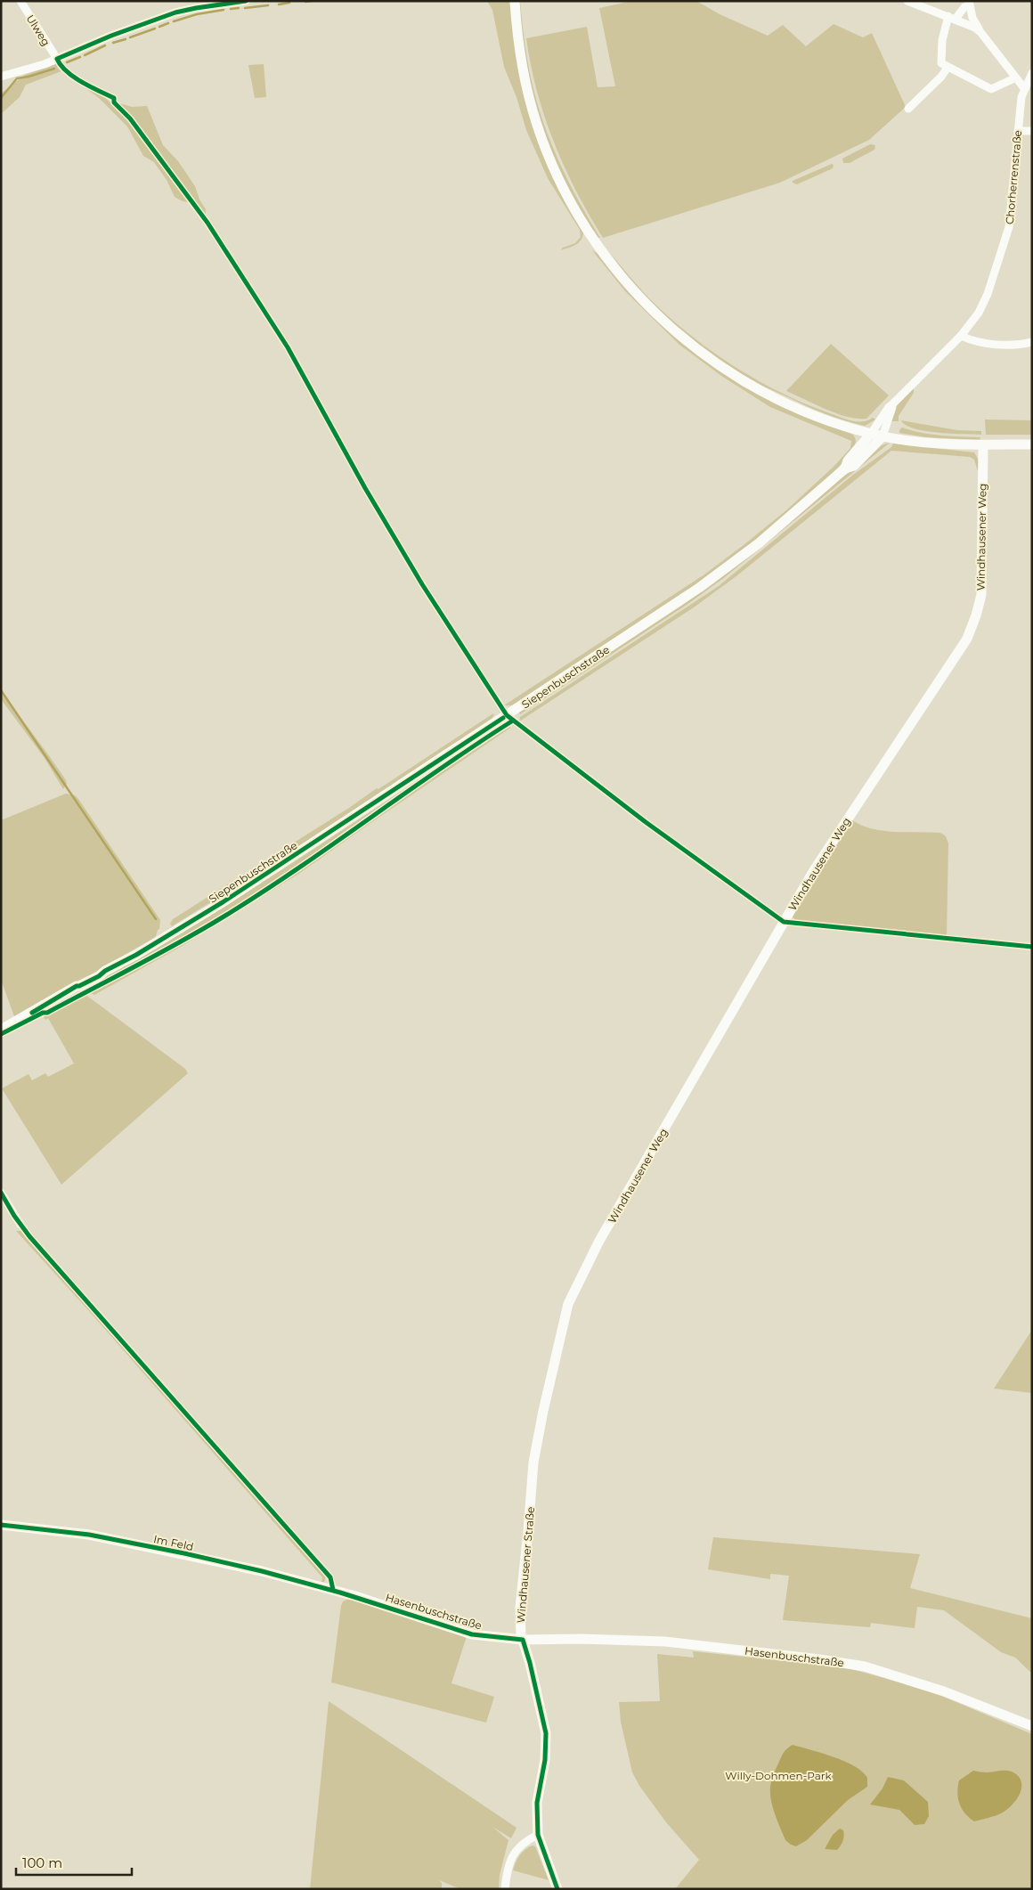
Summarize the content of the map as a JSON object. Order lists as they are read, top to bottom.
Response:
{
  "streets": {
    "street": [
      "Ulweg",
      "Chorherrenstraße",
      "Windhausener Weg",
      "Siepenbuschstraße",
      "Im Feld",
      "Windhausener Straße",
      "Hasenbuschstraße"
    ]
  },
  "crossings": [
    ["Chorherrenstraße", "Siepenbuschstraße"],
    ["Windhausener Weg", "Windhausener Straße"],
    ["Im Feld", "Hasenbuschstraße"],
    ["Windhausener Straße", "Hasenbuschstraße"]
  ],
  "parks": ["Willy-Dohmen-Park"],
  "scale_bar": "100 m"
}
